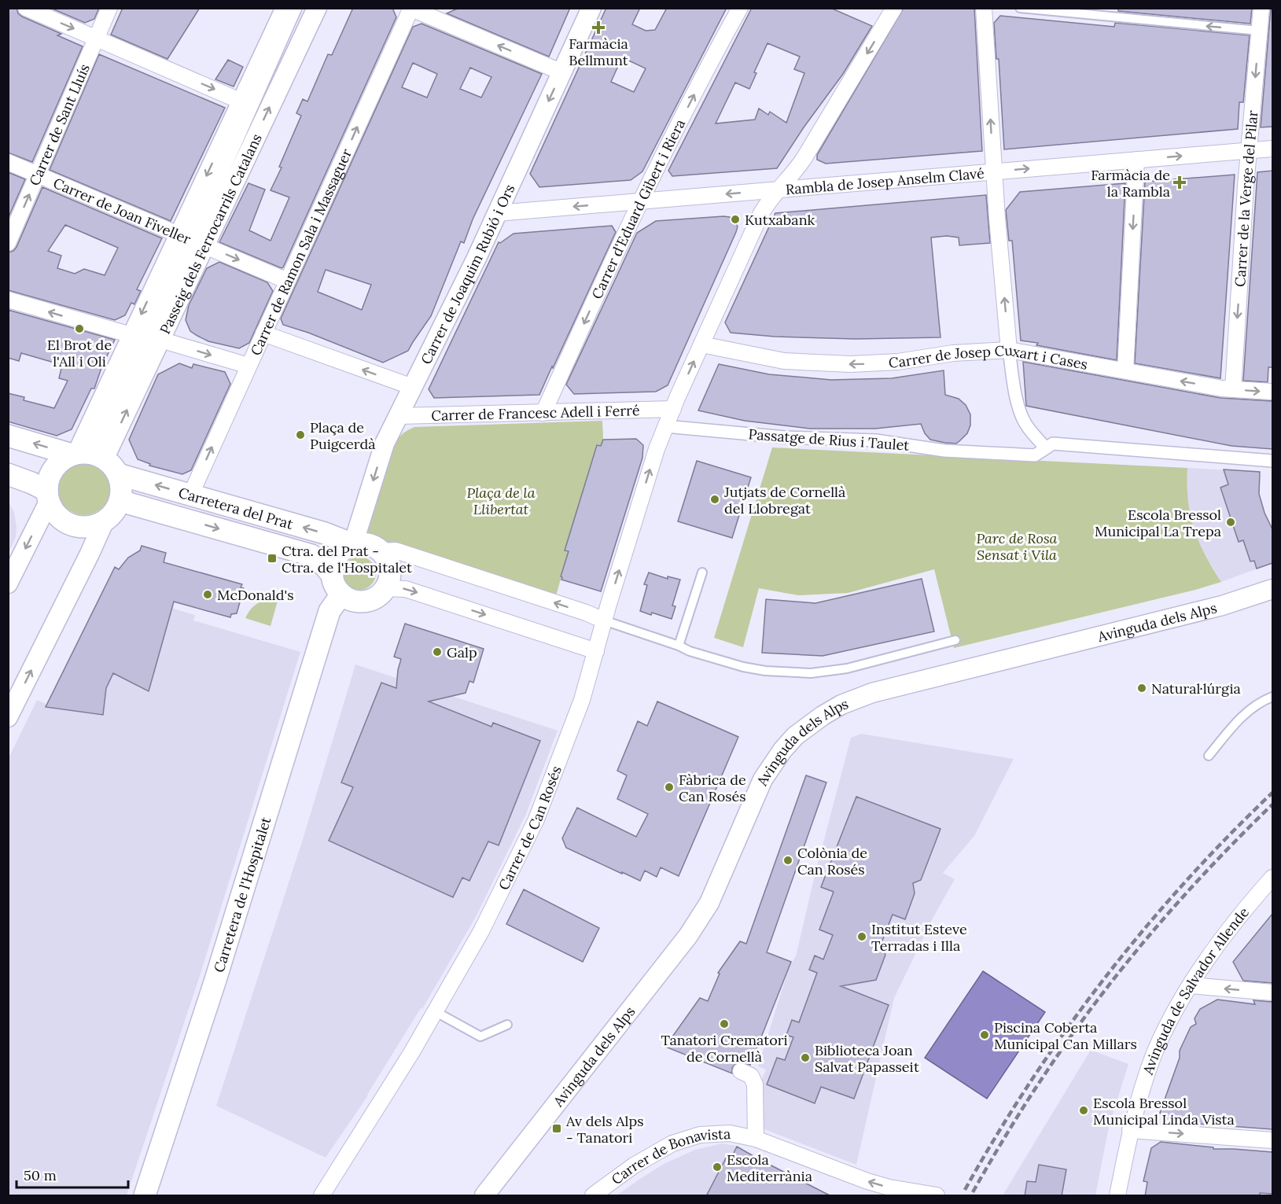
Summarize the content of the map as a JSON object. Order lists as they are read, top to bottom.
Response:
{
  "streets": {
    "main road": ["Carretera del Prat", "Carretera de l'Hospitalet"],
    "street": [
      "Carrer de Sant Lluís",
      "Rambla de Josep Anselm Clavé",
      "Carrer de la Verge del Pilar",
      "Carrer d'Eduard Gibert i Riera",
      "Carrer de Joan Fiveller",
      "Passeig dels Ferrocarrils Catalans",
      "Carrer de Ramon Sala i Massaguer",
      "Carrer de Joaquim Rubió i Ors",
      "Carrer de Josep Cuxart i Cases",
      "Carrer de Francesc Adell i Ferré",
      "Passatge de Rius i Taulet",
      "Avinguda dels Alps",
      "Carrer de Can Rosés",
      "Avinguda de Salvador Allende",
      "Carrer de Bonavista"
    ]
  },
  "crossings": [
    ["Carrer de Sant Lluís", "Carrer de Joan Fiveller"],
    ["Rambla de Josep Anselm Clavé", "Carrer de la Verge del Pilar"],
    ["Rambla de Josep Anselm Clavé", "Carrer d'Eduard Gibert i Riera"],
    ["Rambla de Josep Anselm Clavé", "Carrer de Joaquim Rubió i Ors"],
    ["Rambla de Josep Anselm Clavé", "Carrer de Can Rosés"],
    ["Carrer de la Verge del Pilar", "Carrer de Josep Cuxart i Cases"],
    ["Carrer d'Eduard Gibert i Riera", "Carrer de Francesc Adell i Ferré"],
    ["Carrer de Joan Fiveller", "Passeig dels Ferrocarrils Catalans"],
    ["Carrer de Joan Fiveller", "Carrer de Ramon Sala i Massaguer"],
    ["Passeig dels Ferrocarrils Catalans", "Carretera del Prat"],
    ["Carrer de Ramon Sala i Massaguer", "Carretera del Prat"],
    ["Carrer de Joaquim Rubió i Ors", "Carrer de Francesc Adell i Ferré"],
    ["Carrer de Joaquim Rubió i Ors", "Carretera del Prat"],
    ["Carrer de Joaquim Rubió i Ors", "Carretera de l'Hospitalet"],
    ["Carrer de Josep Cuxart i Cases", "Carrer de Can Rosés"],
    ["Carrer de Francesc Adell i Ferré", "Carrer de Can Rosés"],
    ["Passatge de Rius i Taulet", "Carrer de Can Rosés"],
    ["Carretera del Prat", "Carretera de l'Hospitalet"]
  ],
  "one_way": [
    "Carrer de Ramon Sala i Massaguer",
    "Carrer de Joaquim Rubió i Ors",
    "Carrer de Josep Cuxart i Cases",
    "Carrer de Bonavista"
  ],
  "parks": ["Plaça de la Llibertat", "Parc de Rosa Sensat i Vila"],
  "places": {
    "health": ["Farmàcia Bellmunt", "Farmàcia de la Rambla"],
    "other": [
      "Kutxabank",
      "El Brot de l'All i Oli",
      "Plaça de Puigcerdà",
      "Jutjats de Cornellà del Llobregat",
      "Escola Bressol Municipal La Trepa",
      "McDonald's",
      "Galp",
      "Natural·lúrgia",
      "Fàbrica de Can Rosés",
      "Colònia de Can Rosés",
      "Institut Esteve Terradas i Illa",
      "Tanatori Crematori de Cornellà",
      "Piscina Coberta Municipal Can Millars",
      "Biblioteca Joan Salvat Papasseit",
      "Escola Bressol Municipal Linda Vista",
      "Escola Mediterrània"
    ],
    "transit": ["Ctra. del Prat - Ctra. de l'Hospitalet", "Av dels Alps - Tanatori"]
  },
  "scale_bar": "50 m"
}
